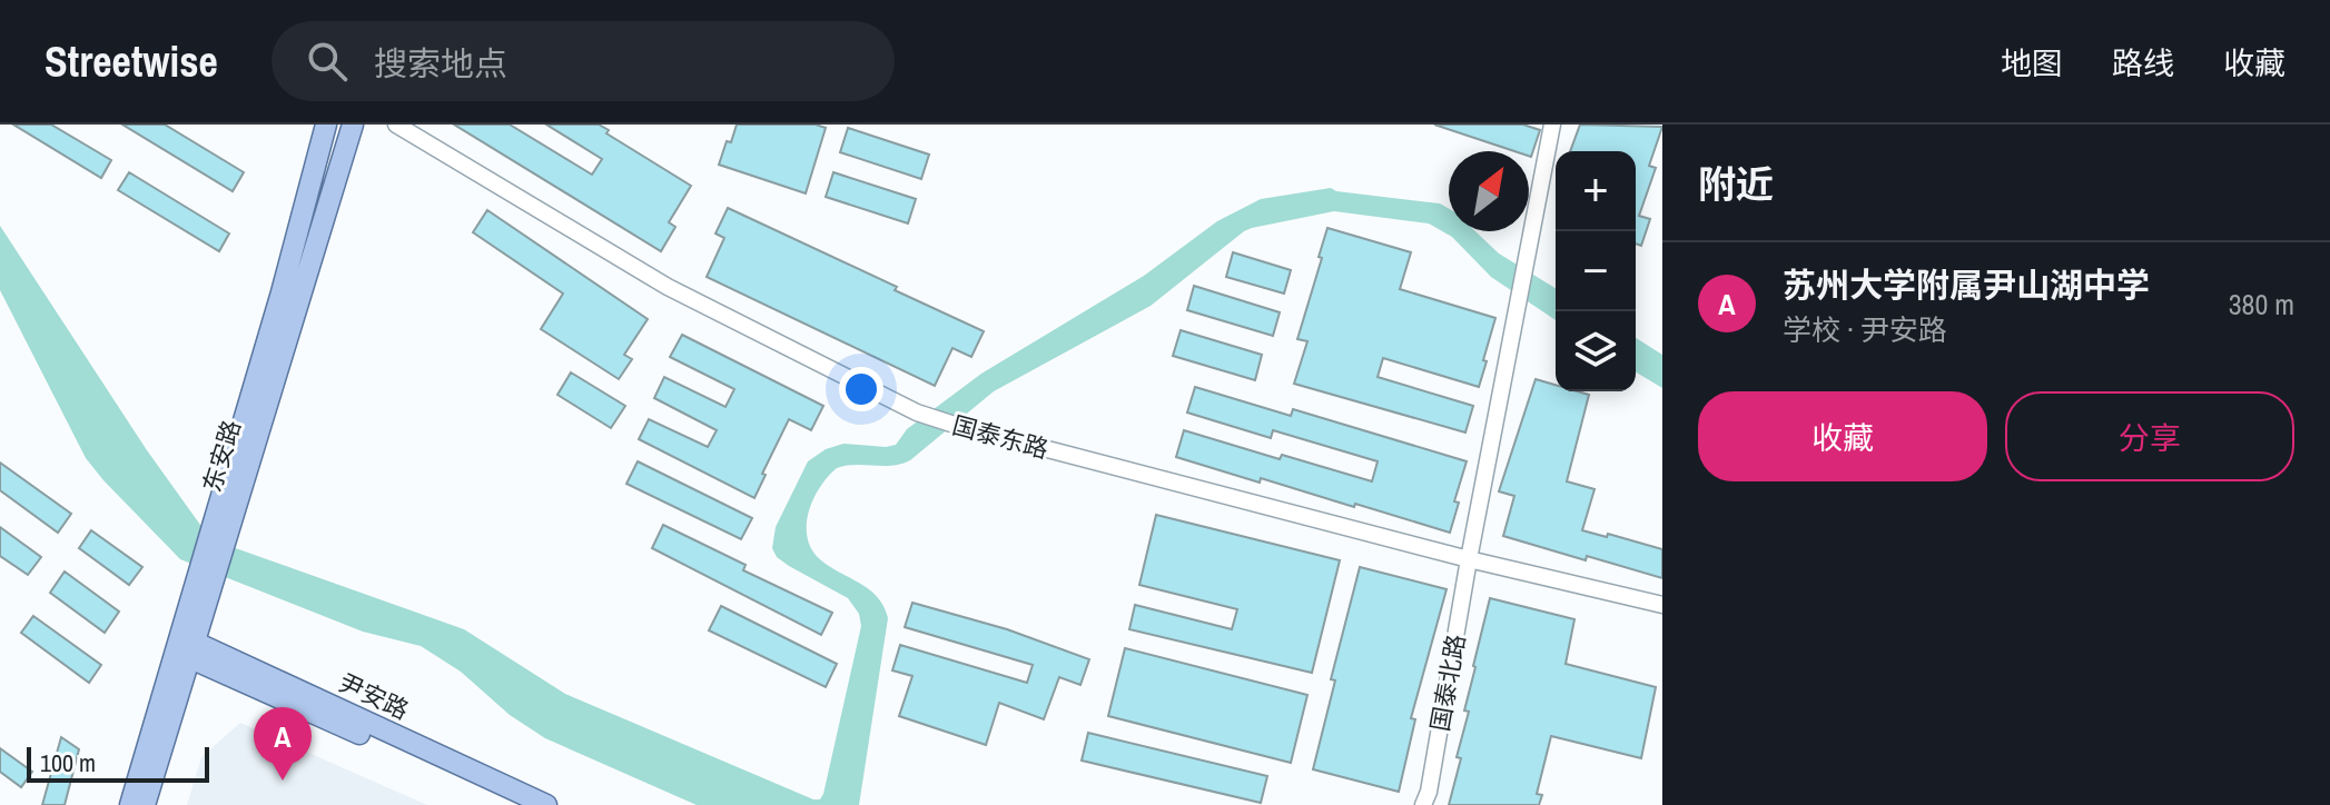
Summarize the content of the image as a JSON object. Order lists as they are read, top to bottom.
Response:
{
  "streets": {
    "main road": ["东安路", "尹安路"],
    "street": ["国泰东路", "国泰北路"]
  },
  "crossings": [
    ["国泰东路", "国泰北路"],
    ["东安路", "尹安路"]
  ],
  "scale_bar": "100 m",
  "north": "top right",
  "page": {
    "header": "Streetwise",
    "search": "搜索地点",
    "nav": ["地图", "路线", "收藏"],
    "heading": "附近",
    "map_buttons": ["+", "−"],
    "list": [
      {
        "mark": "A",
        "name": "苏州大学附属尹山湖中学",
        "note": "学校 · 尹安路",
        "value": "380 m"
      }
    ],
    "buttons": ["收藏", "分享"],
    "pins": "A",
    "scale": "100 m"
  }
}
